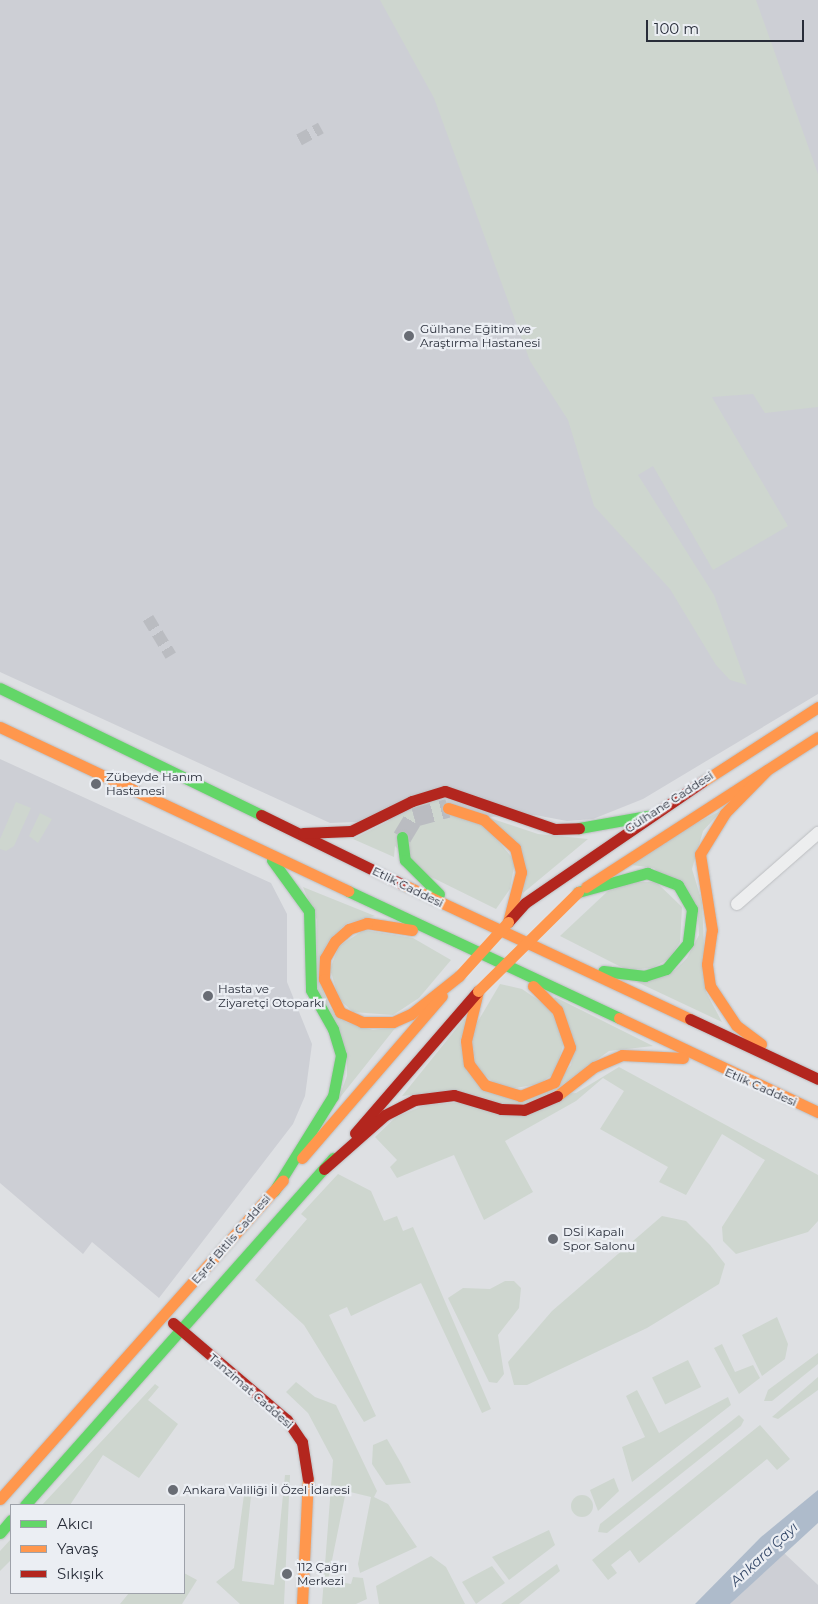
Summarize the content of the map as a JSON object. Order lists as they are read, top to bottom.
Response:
{
  "streets": {
    "main road": [
      "Gülhane Caddesi",
      "Etlik Caddesi",
      "Eşref Bitlis Caddesi",
      "Tanzimat Caddesi"
    ]
  },
  "crossings": [
    ["Gülhane Caddesi", "Eşref Bitlis Caddesi"],
    ["Eşref Bitlis Caddesi", "Tanzimat Caddesi"]
  ],
  "water": ["Ankara Çayı"],
  "places": [
    "Gülhane Eğitim ve Araştırma Hastanesi",
    "Zübeyde Hanım Hastanesi",
    "Hasta ve Ziyaretçi Otoparkı",
    "DSİ Kapalı Spor Salonu",
    "Ankara Valiliği İl Özel İdaresi",
    "112 Çağrı Merkezi"
  ],
  "legend": ["Akıcı", "Yavaş", "Sıkışık"],
  "scale_bar": "100 m"
}
